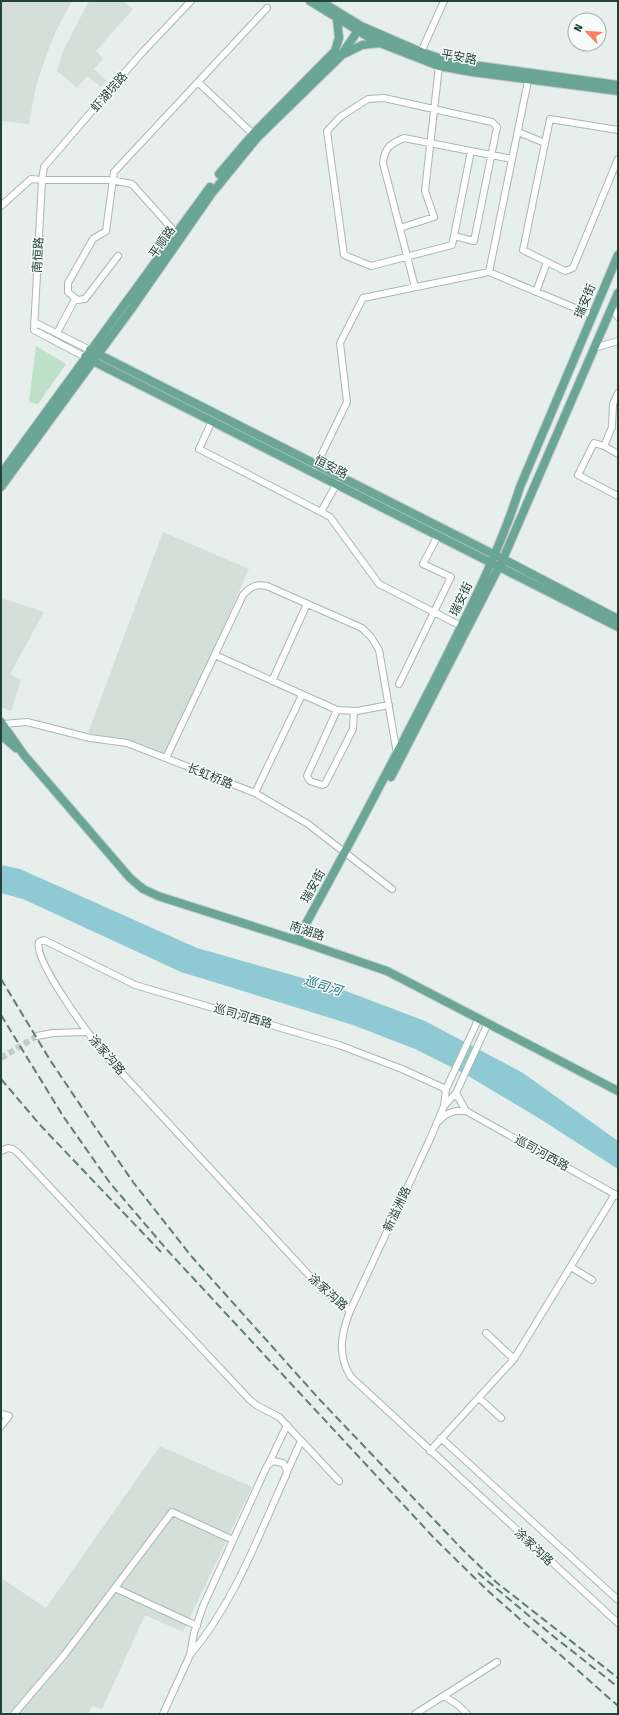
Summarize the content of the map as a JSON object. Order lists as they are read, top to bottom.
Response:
{
  "streets": {
    "main road": [
      "平安路",
      "平顺路",
      "瑞安街",
      "恒安路",
      "南湖路"
    ],
    "street": [
      "虾湖垸路",
      "南恒路",
      "长虹桥路",
      "巡司河西路",
      "涂家沟路",
      "新溢洲路"
    ]
  },
  "crossings": [
    ["平安路", "平顺路"],
    ["虾湖垸路", "南恒路"],
    ["平顺路", "恒安路"],
    ["南恒路", "恒安路"],
    ["瑞安街", "恒安路"],
    ["瑞安街", "长虹桥路"],
    ["瑞安街", "南湖路"],
    ["长虹桥路", "南湖路"],
    ["巡司河西路", "涂家沟路"],
    ["涂家沟路", "新溢洲路"]
  ],
  "water": ["巡司河"],
  "north": "top left"
}
